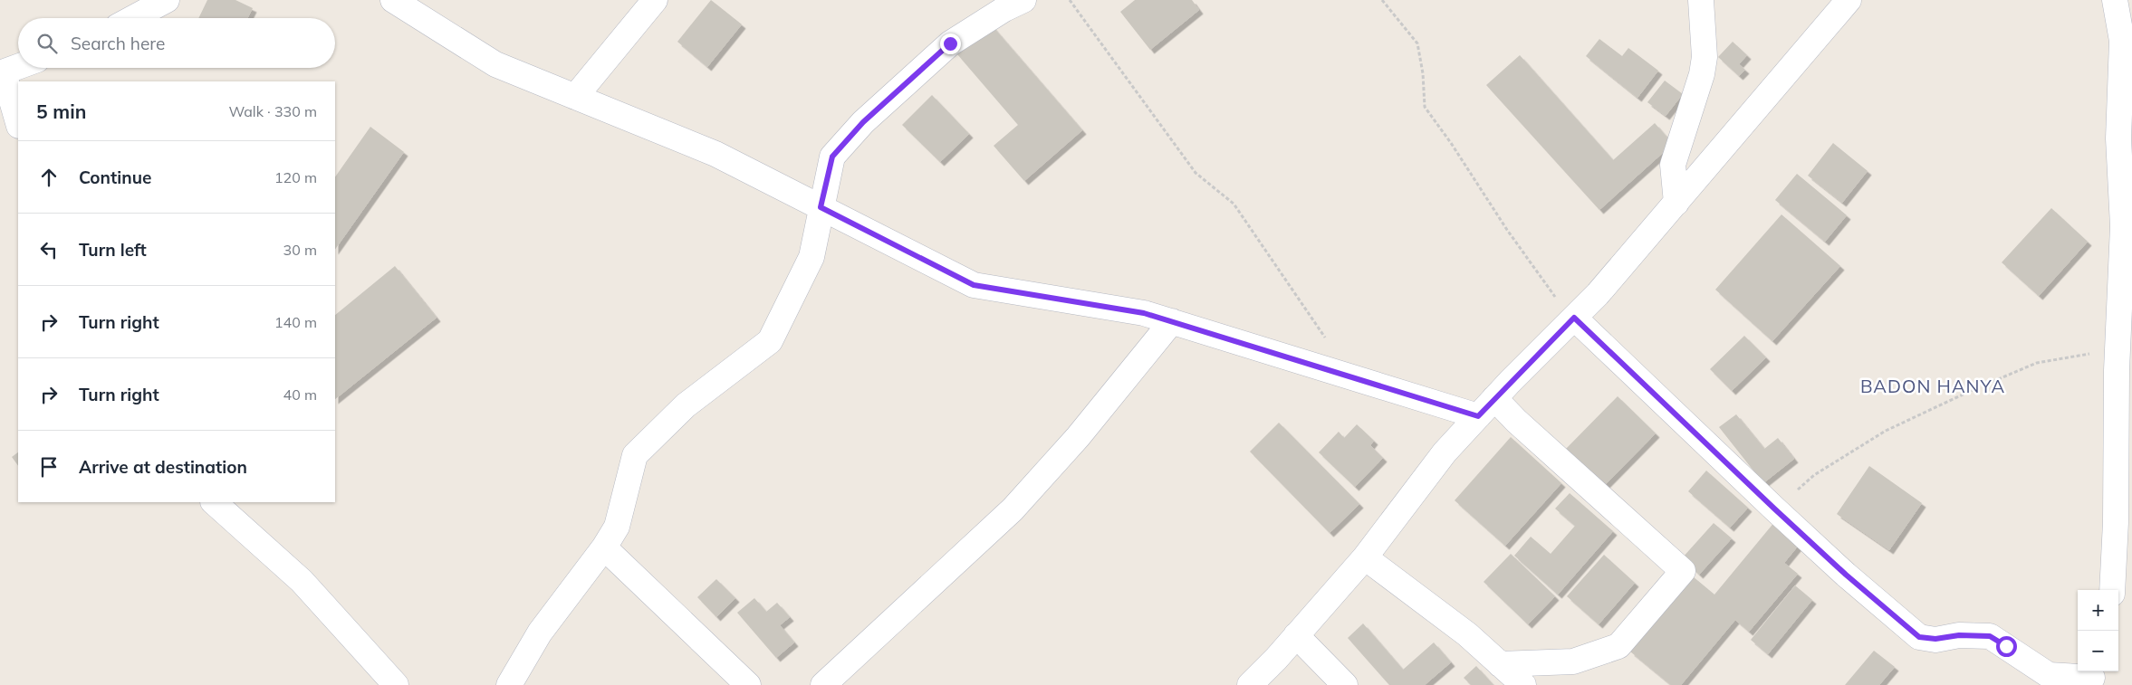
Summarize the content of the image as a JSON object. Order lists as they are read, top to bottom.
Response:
{
  "districts": ["BADON HANYA"],
  "page": {
    "search": "Search here",
    "heading": ["5 min", "Walk · 330 m"],
    "list": [
      ["Continue", "120 m"],
      ["Turn left", "30 m"],
      ["Turn right", "140 m"],
      ["Turn right", "40 m"],
      "Arrive at destination"
    ],
    "map_buttons": ["+", "−"]
  }
}
